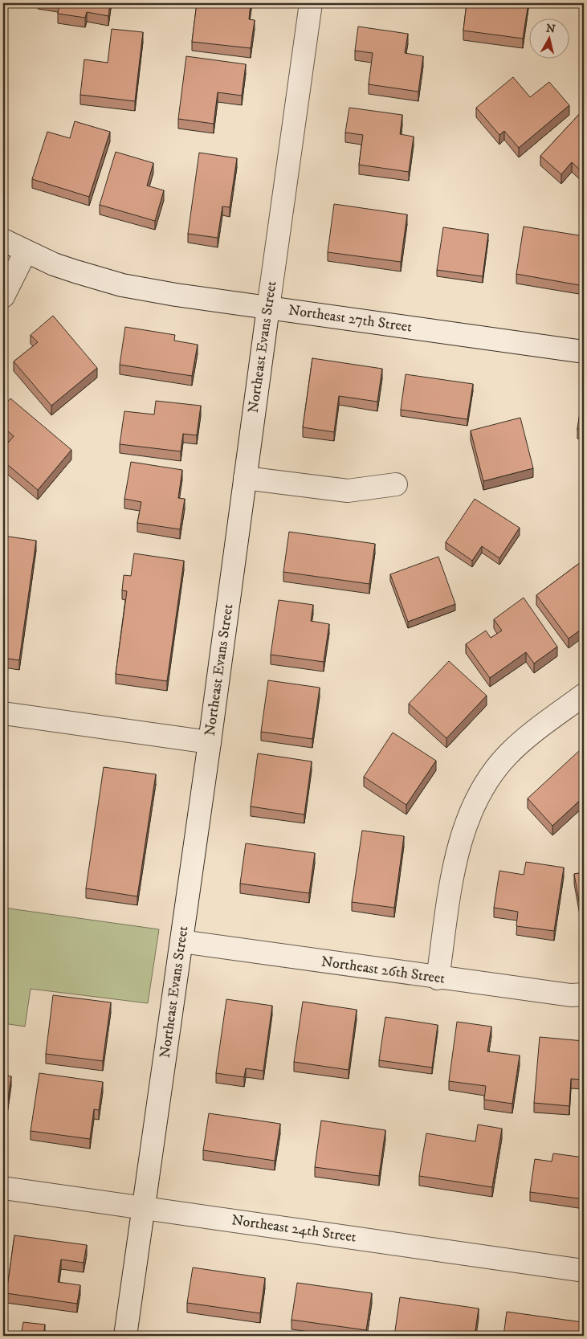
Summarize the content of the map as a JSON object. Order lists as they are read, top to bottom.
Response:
{
  "streets": {
    "street": [
      "Northeast 27th Street",
      "Northeast Evans Street",
      "Northeast 26th Street",
      "Northeast 24th Street"
    ]
  },
  "crossings": [
    ["Northeast 27th Street", "Northeast Evans Street"],
    ["Northeast Evans Street", "Northeast 26th Street"],
    ["Northeast Evans Street", "Northeast 24th Street"]
  ],
  "north": "top"
}
